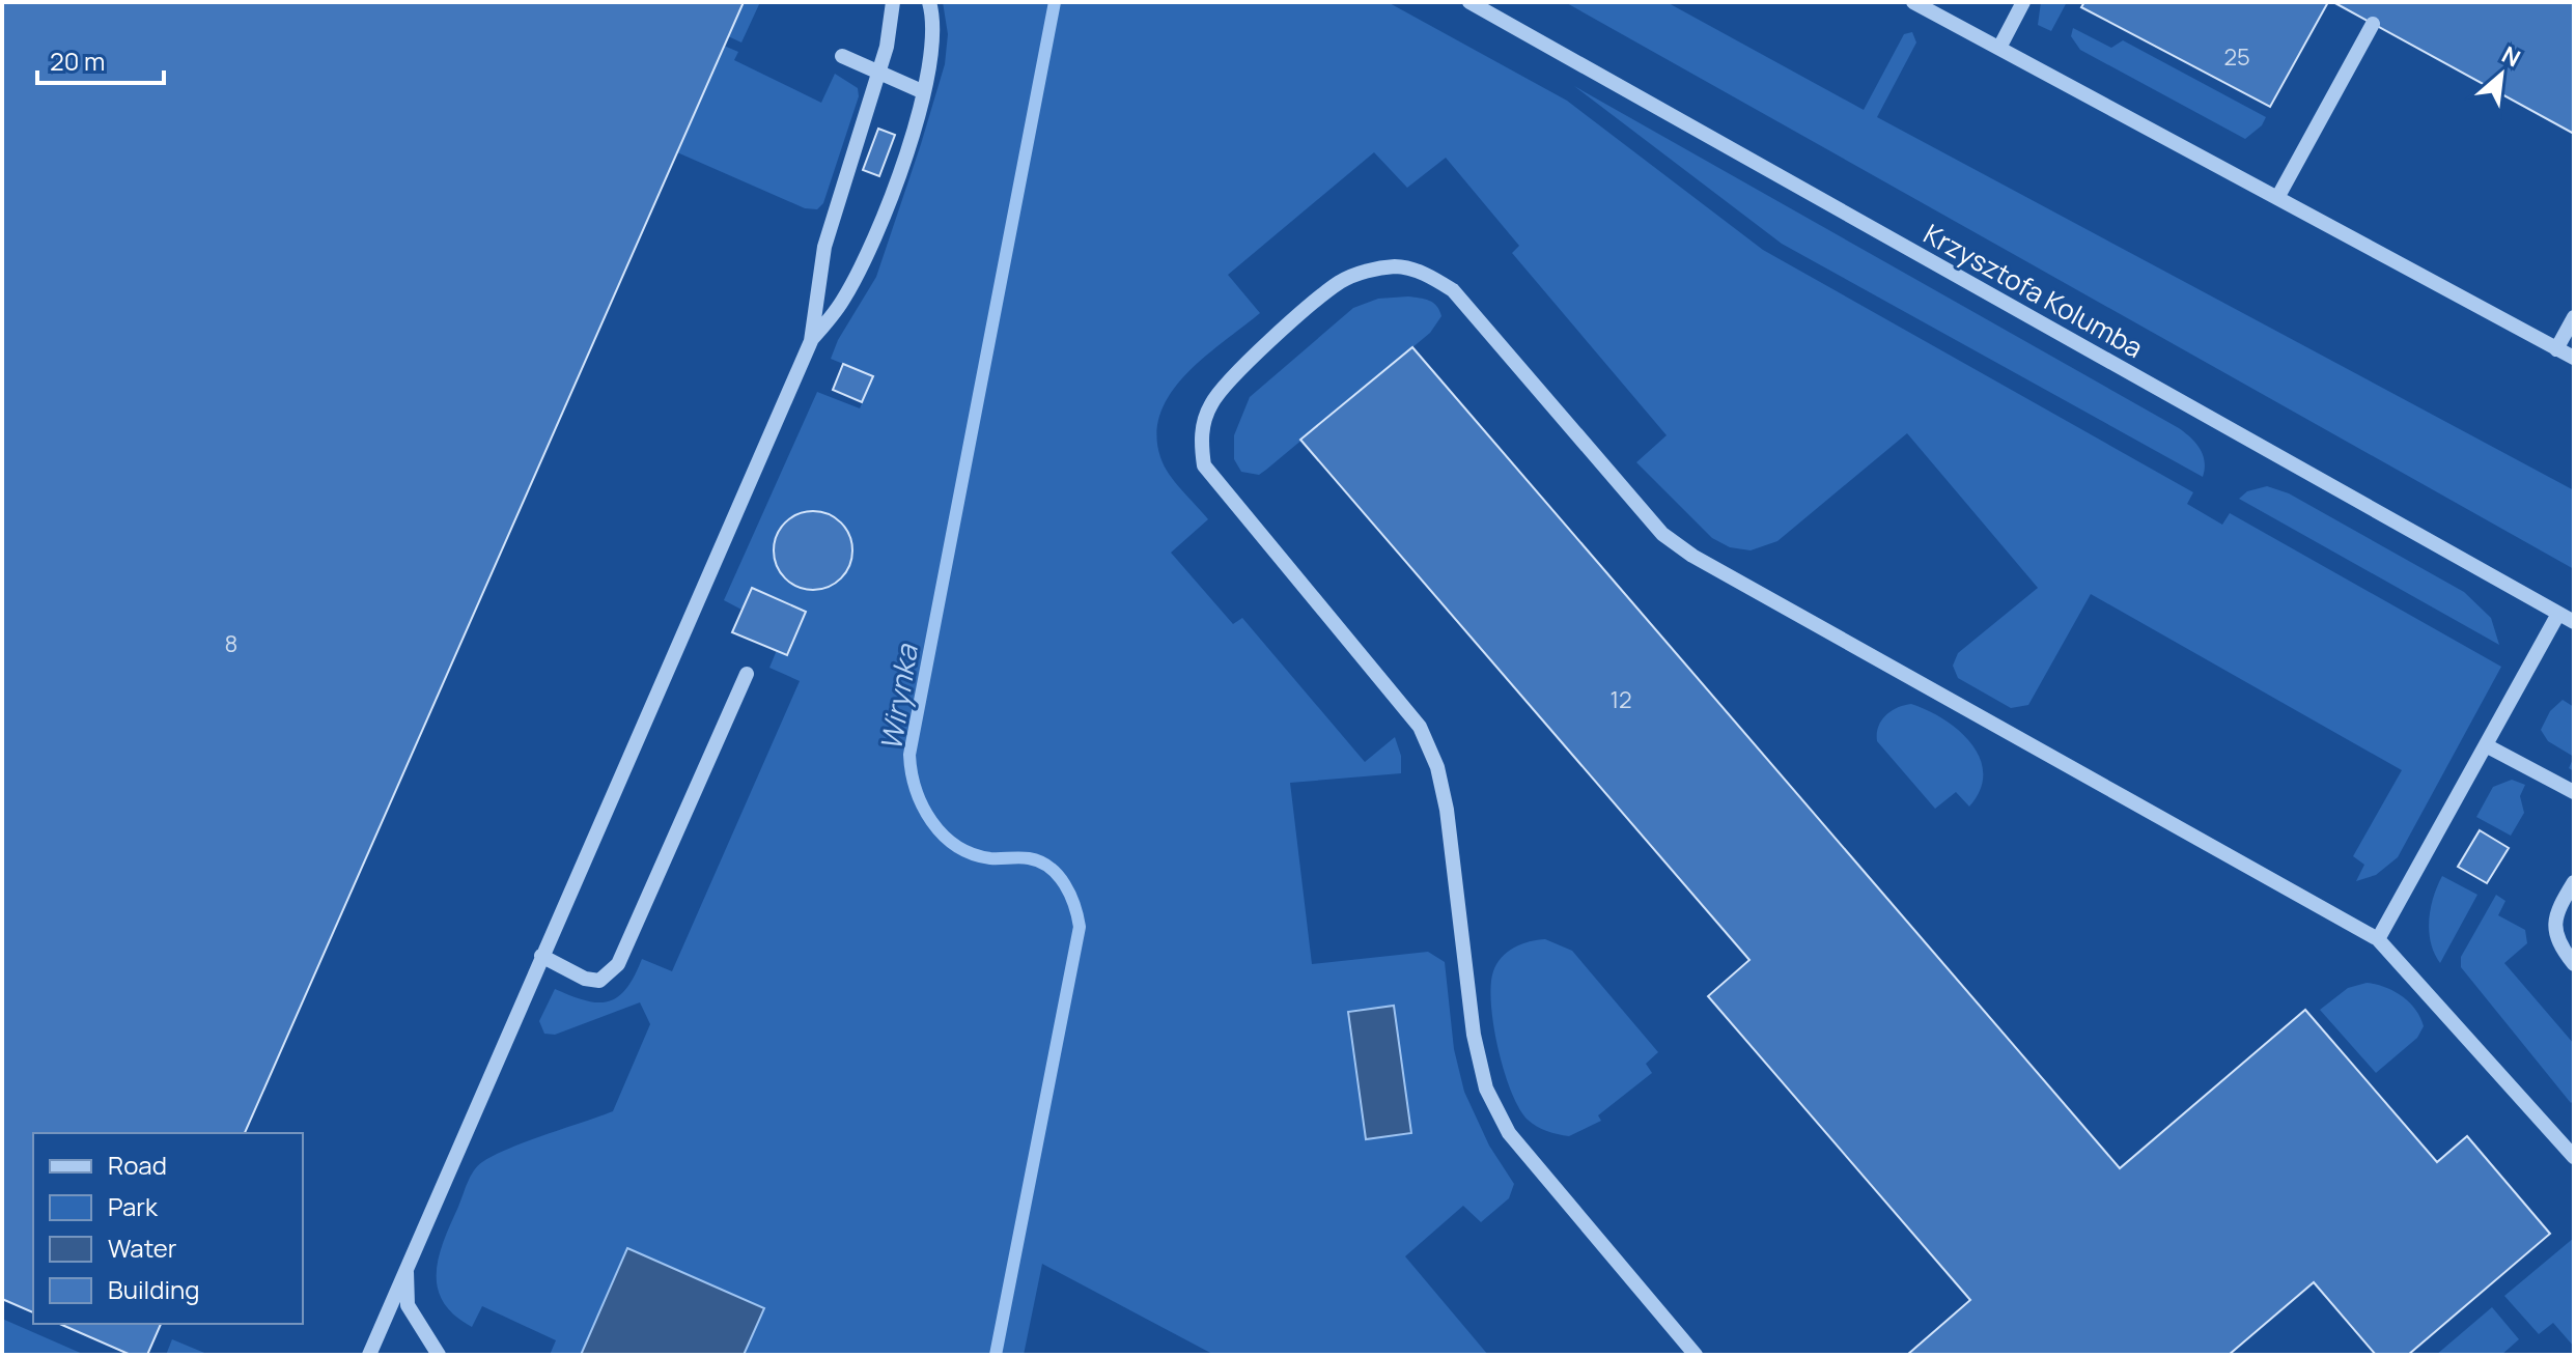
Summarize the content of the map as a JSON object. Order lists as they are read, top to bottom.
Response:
{
  "streets": {
    "street": ["Krzysztofa Kolumba"]
  },
  "water": ["Wirynka"],
  "house_numbers": ["25", "8", "12"],
  "legend": [
    "Road",
    "Park",
    "Water",
    "Building"
  ],
  "scale_bar": "20 m",
  "north": "top right"
}
